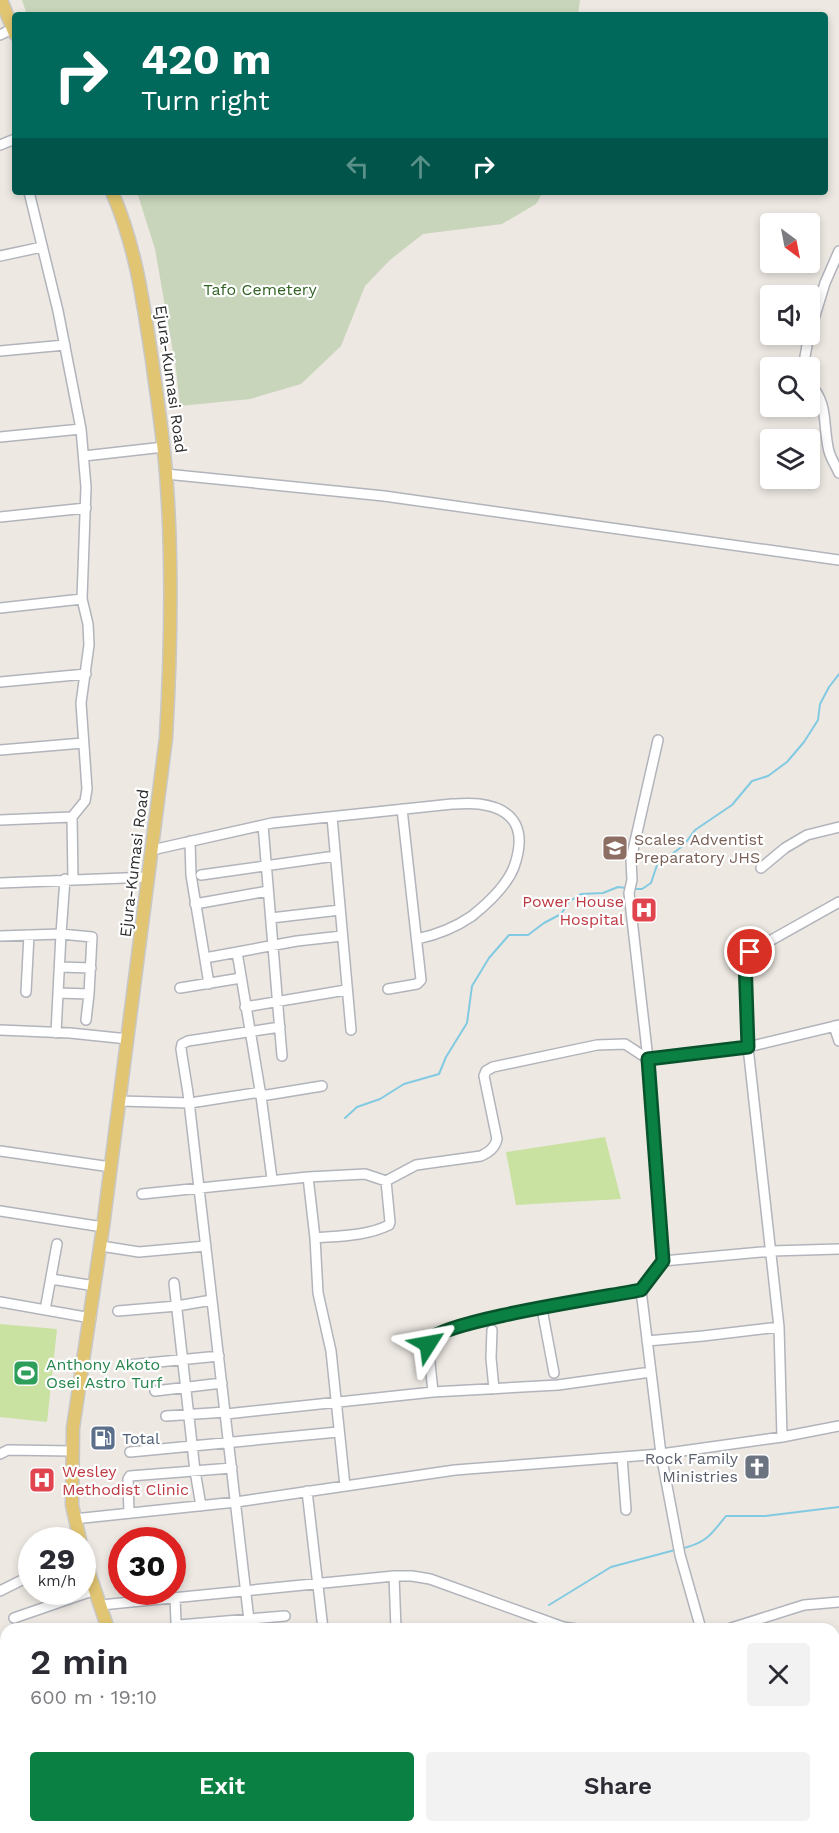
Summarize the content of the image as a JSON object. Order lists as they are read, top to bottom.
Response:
{
  "streets": {
    "main road": ["Ejura-Kumasi Road"]
  },
  "parks": ["Tafo Cemetery"],
  "places": {
    "school or university": ["Scales Adventist Preparatory JHS"],
    "hospital": ["Power House Hospital", "Wesley Methodist Clinic"],
    "sports": ["Anthony Akoto Osei Astro Turf"],
    "fuel station": ["Total"],
    "church": ["Rock Family Ministries"]
  },
  "north": "bottom right",
  "page": {
    "turn": ["420 m", "Turn right"],
    "speed": "29 km/h",
    "limit": "30",
    "heading": ["2 min", "600 m · 19:10"],
    "buttons": ["Exit", "Share"]
  }
}
